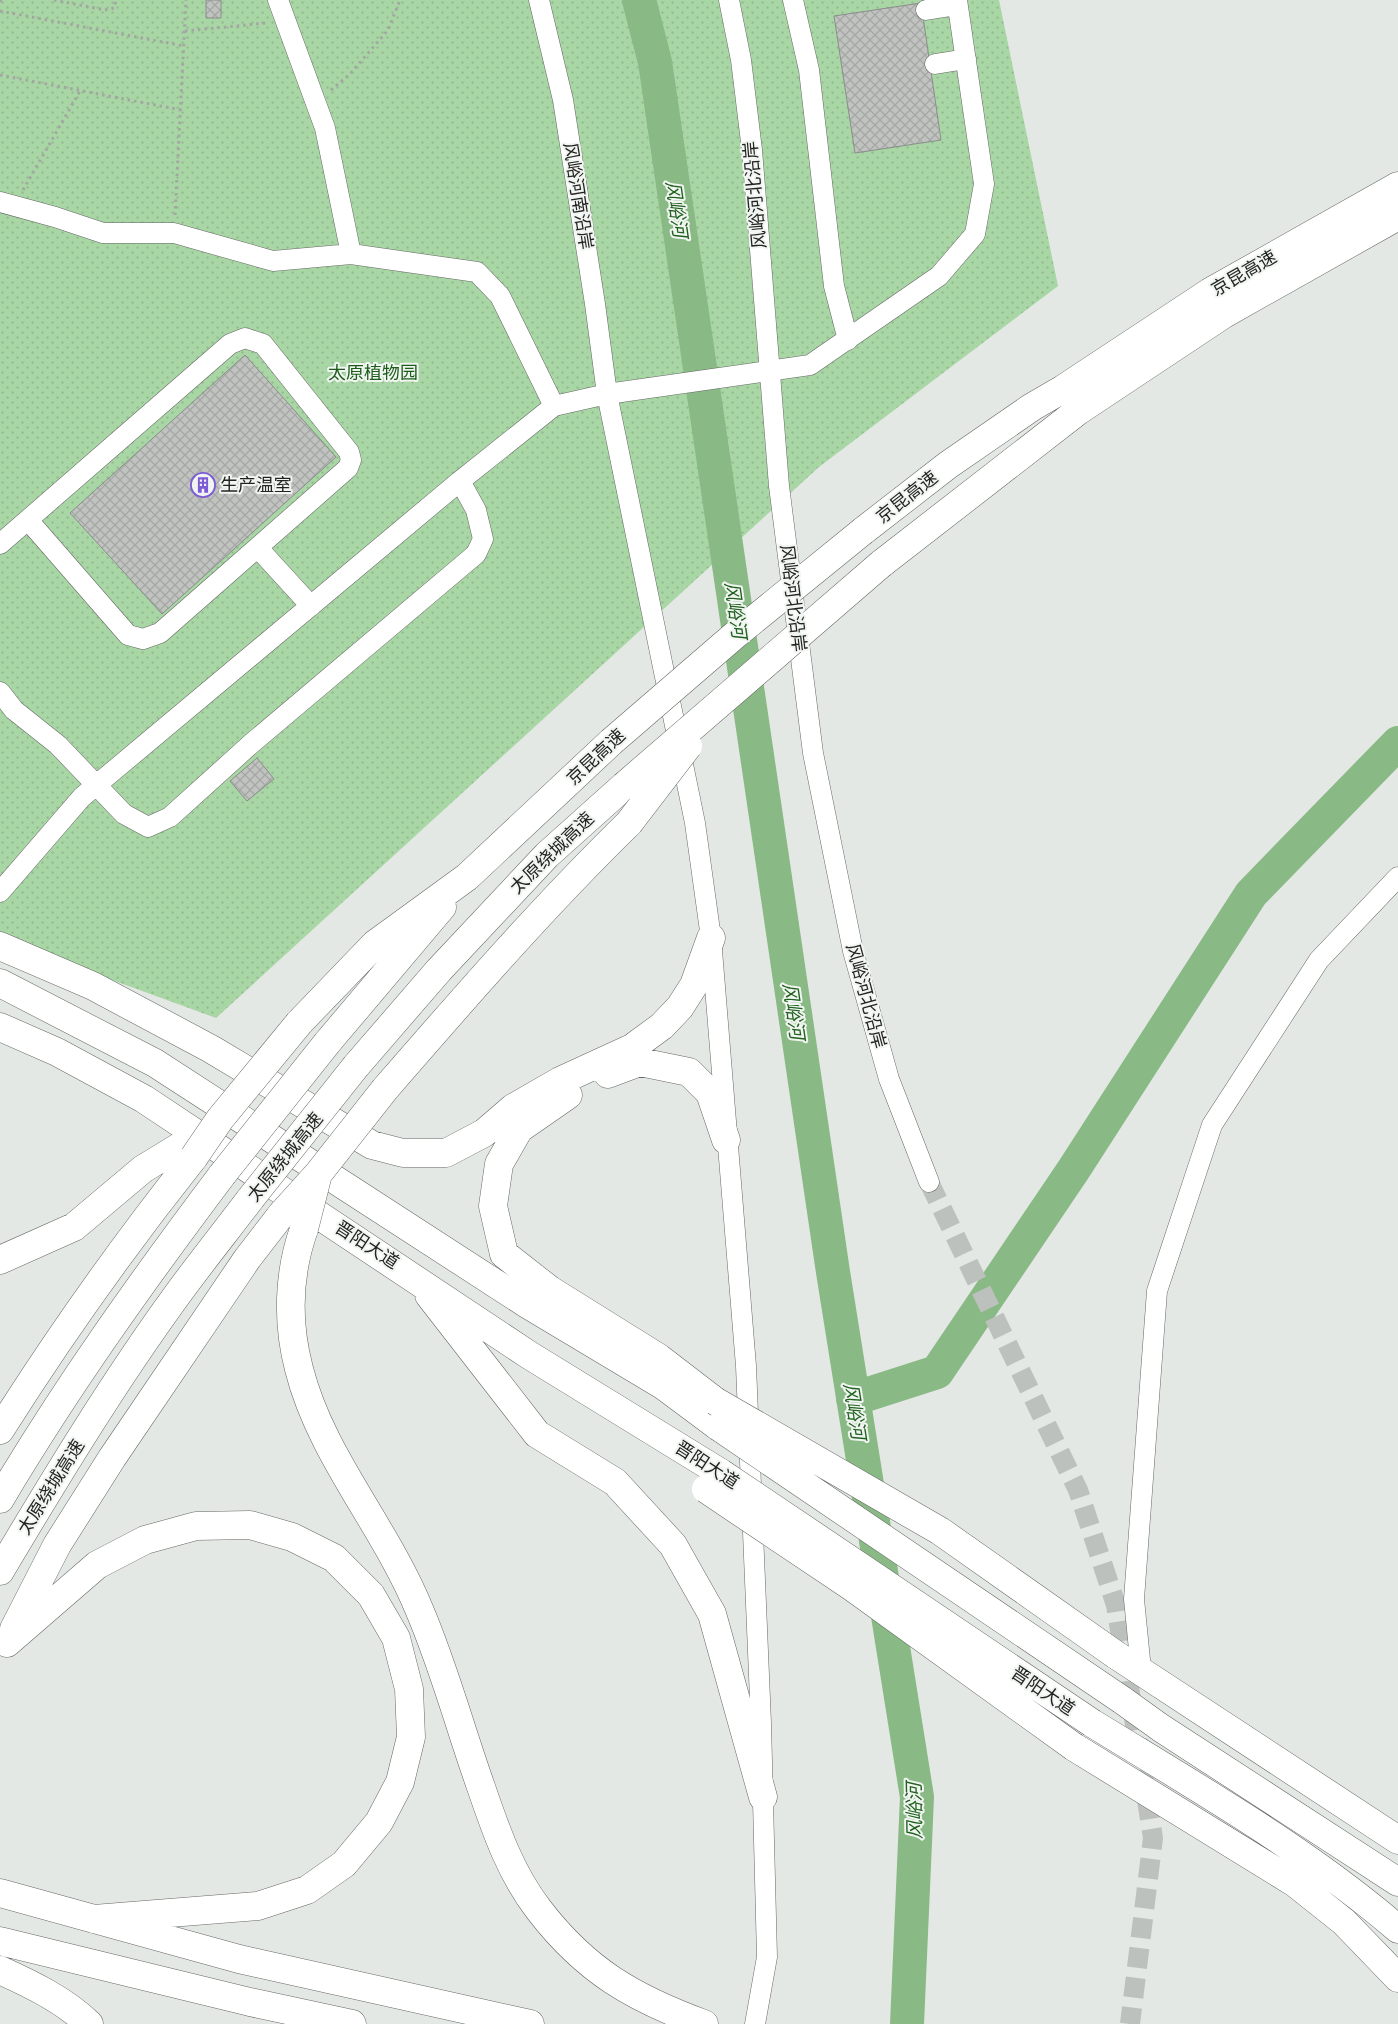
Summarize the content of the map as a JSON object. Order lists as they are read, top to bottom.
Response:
{
  "streets": {
    "highway": ["京昆高速", "太原绕城高速", "晋阳大道"],
    "street": ["风峪河北沿岸", "风峪河南沿岸"]
  },
  "crossings": [
    ["京昆高速", "太原绕城高速"]
  ],
  "water": ["风峪河"],
  "parks": ["太原植物园"],
  "places": {
    "building": ["生产温室"]
  }
}
